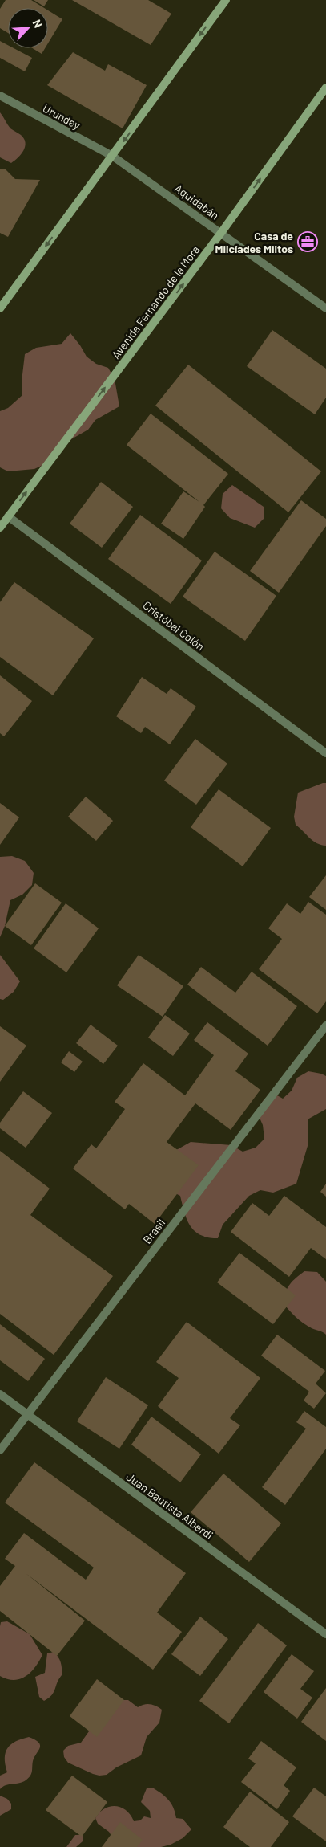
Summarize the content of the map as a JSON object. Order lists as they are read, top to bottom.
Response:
{
  "streets": {
    "main road": ["Avenida Fernando de la Mora"],
    "street": [
      "Urundey",
      "Aquidabán",
      "Cristóbal Colón",
      "Brasil",
      "Juan Bautista Alberdi"
    ]
  },
  "crossings": [
    ["Urundey", "Aquidabán"],
    ["Aquidabán", "Avenida Fernando de la Mora"],
    ["Avenida Fernando de la Mora", "Cristóbal Colón"],
    ["Brasil", "Juan Bautista Alberdi"]
  ],
  "one_way": ["Avenida Fernando de la Mora"],
  "places": {
    "office": ["Casa de Milcíades Miltos"]
  },
  "north": "top right"
}
